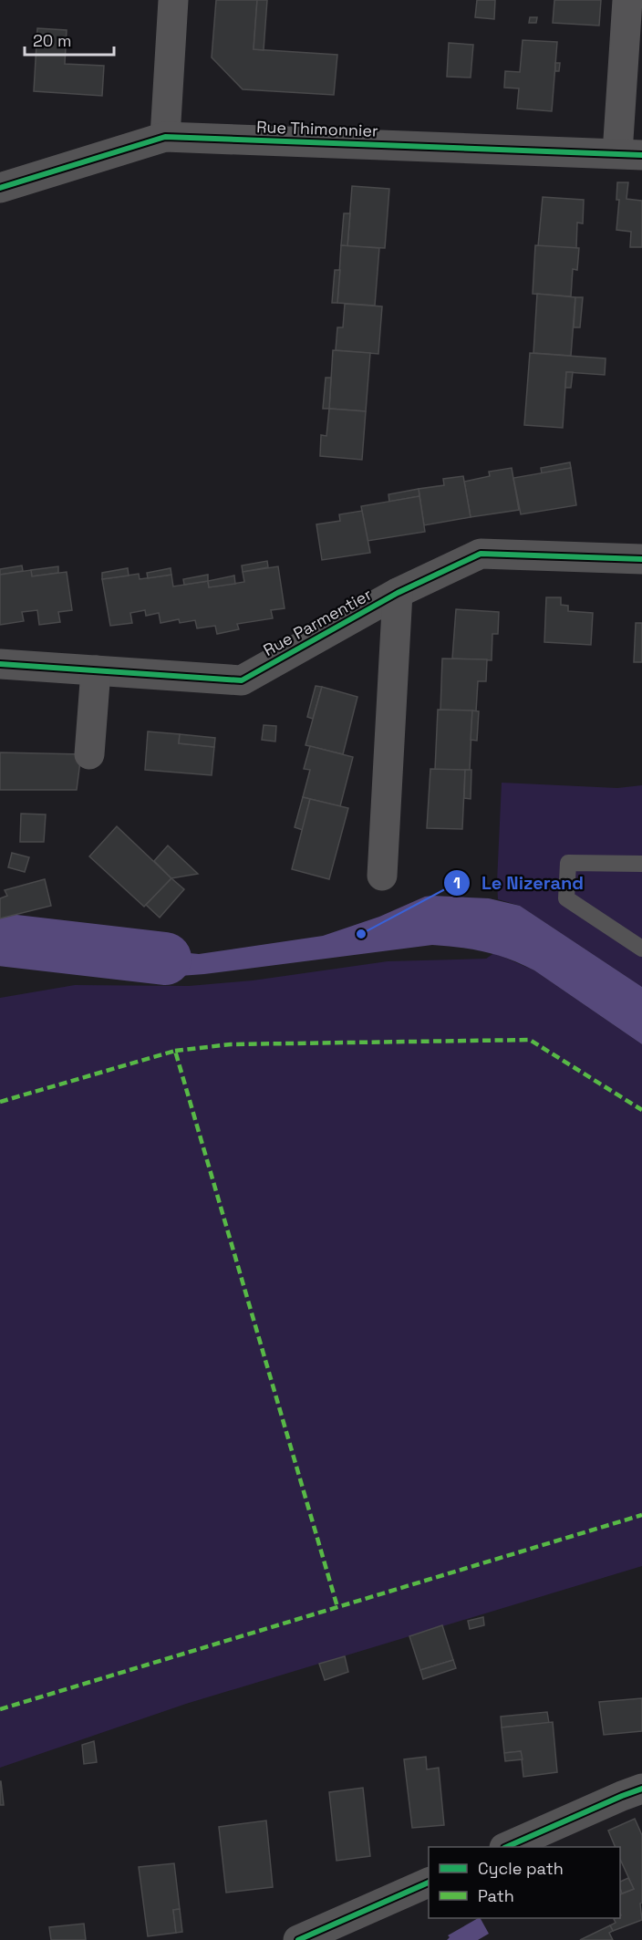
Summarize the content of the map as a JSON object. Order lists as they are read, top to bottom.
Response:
{
  "streets": {
    "street": ["Rue Thimonnier", "Rue Parmentier"]
  },
  "places": ["Le Nizerand"],
  "legend": ["Cycle path", "Path"],
  "scale_bar": "20 m"
}
